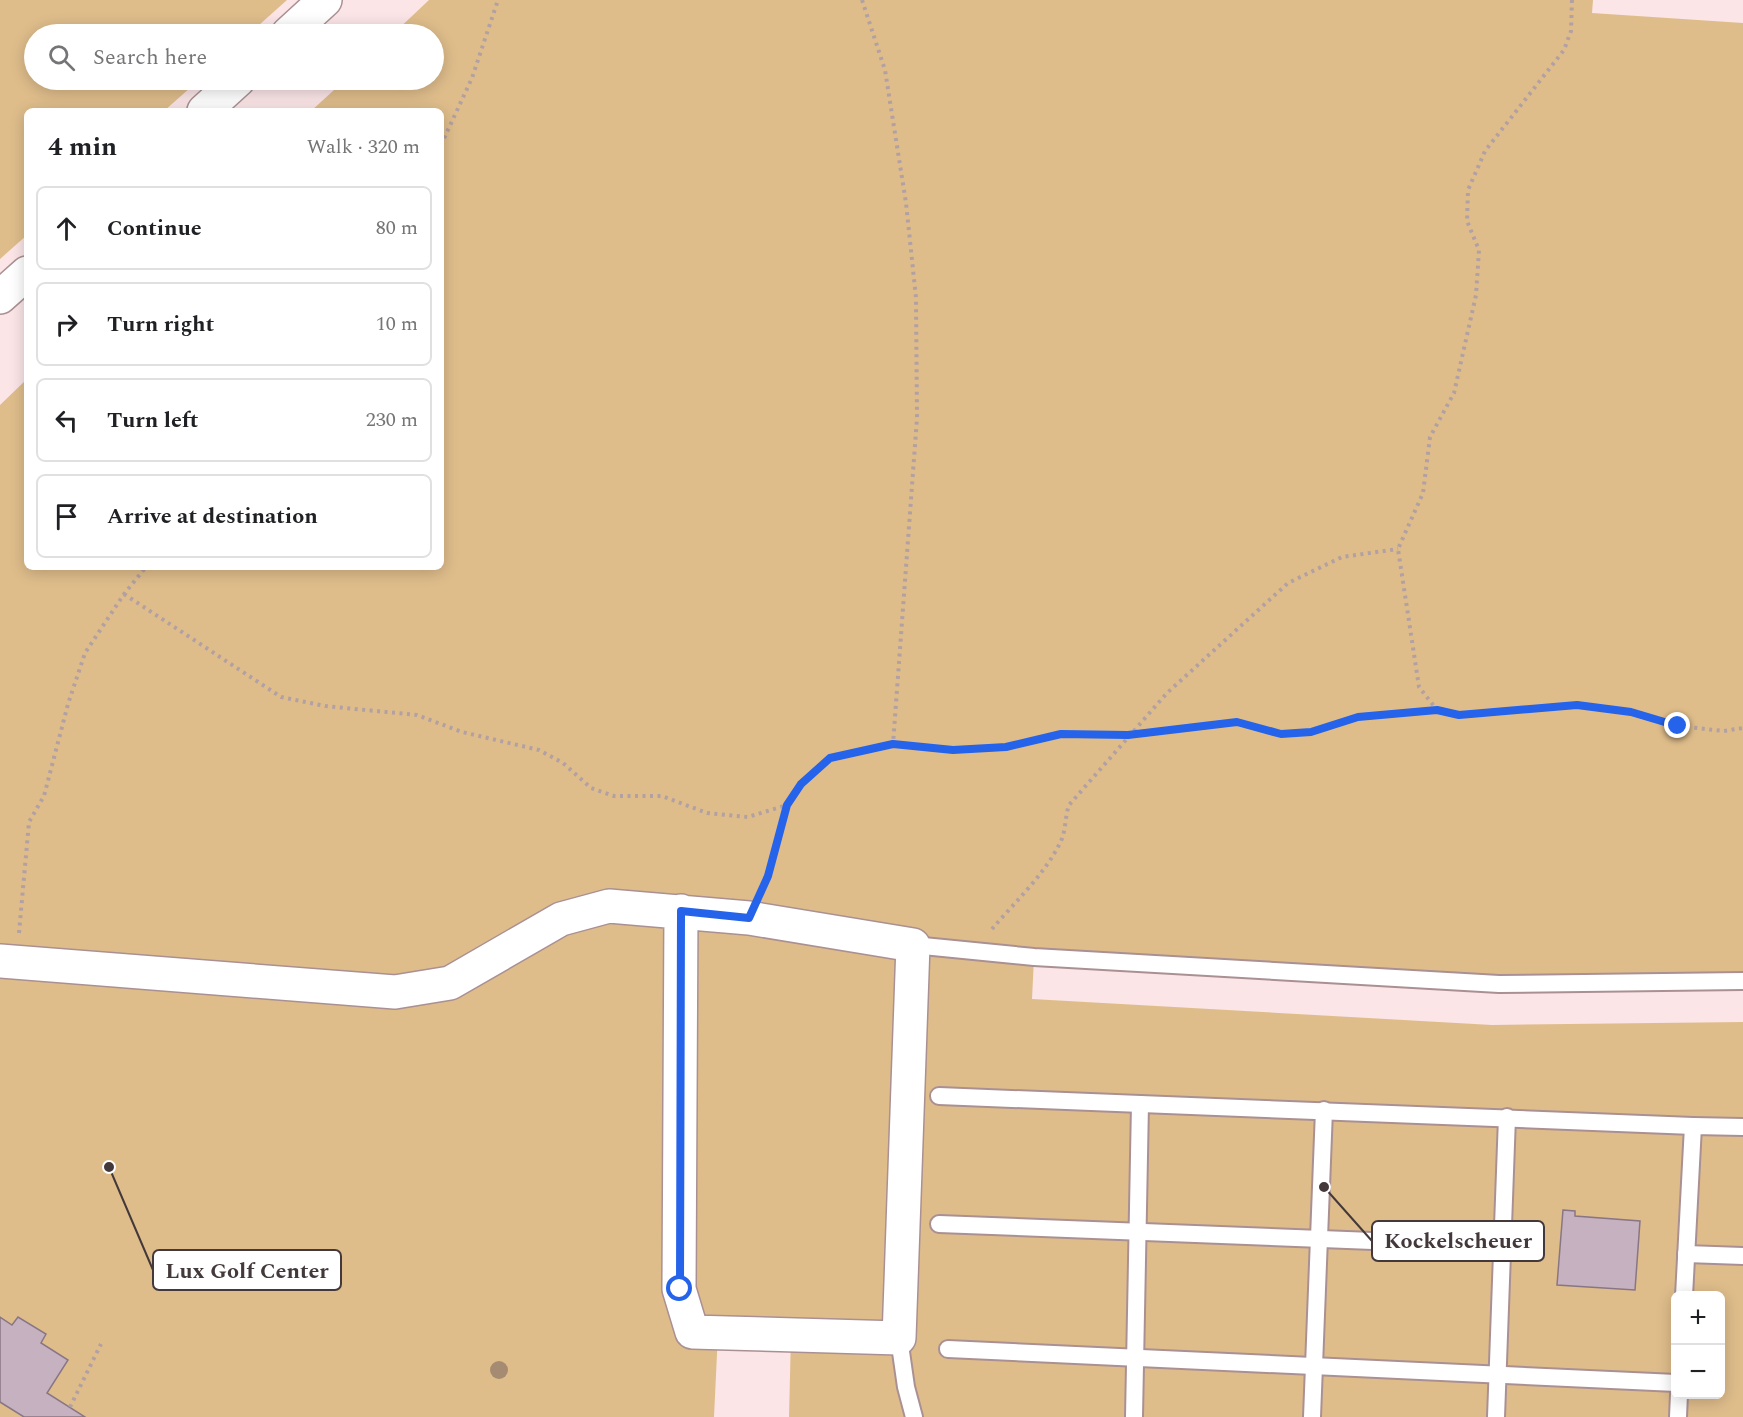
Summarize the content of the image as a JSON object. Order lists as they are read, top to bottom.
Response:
{
  "places": ["Lux Golf Center", "Kockelscheuer"],
  "page": {
    "search": "Search here",
    "heading": ["4 min", "Walk · 320 m"],
    "list": [
      ["Continue", "80 m"],
      ["Turn right", "10 m"],
      ["Turn left", "230 m"],
      "Arrive at destination"
    ],
    "map_buttons": ["+", "−"]
  }
}
